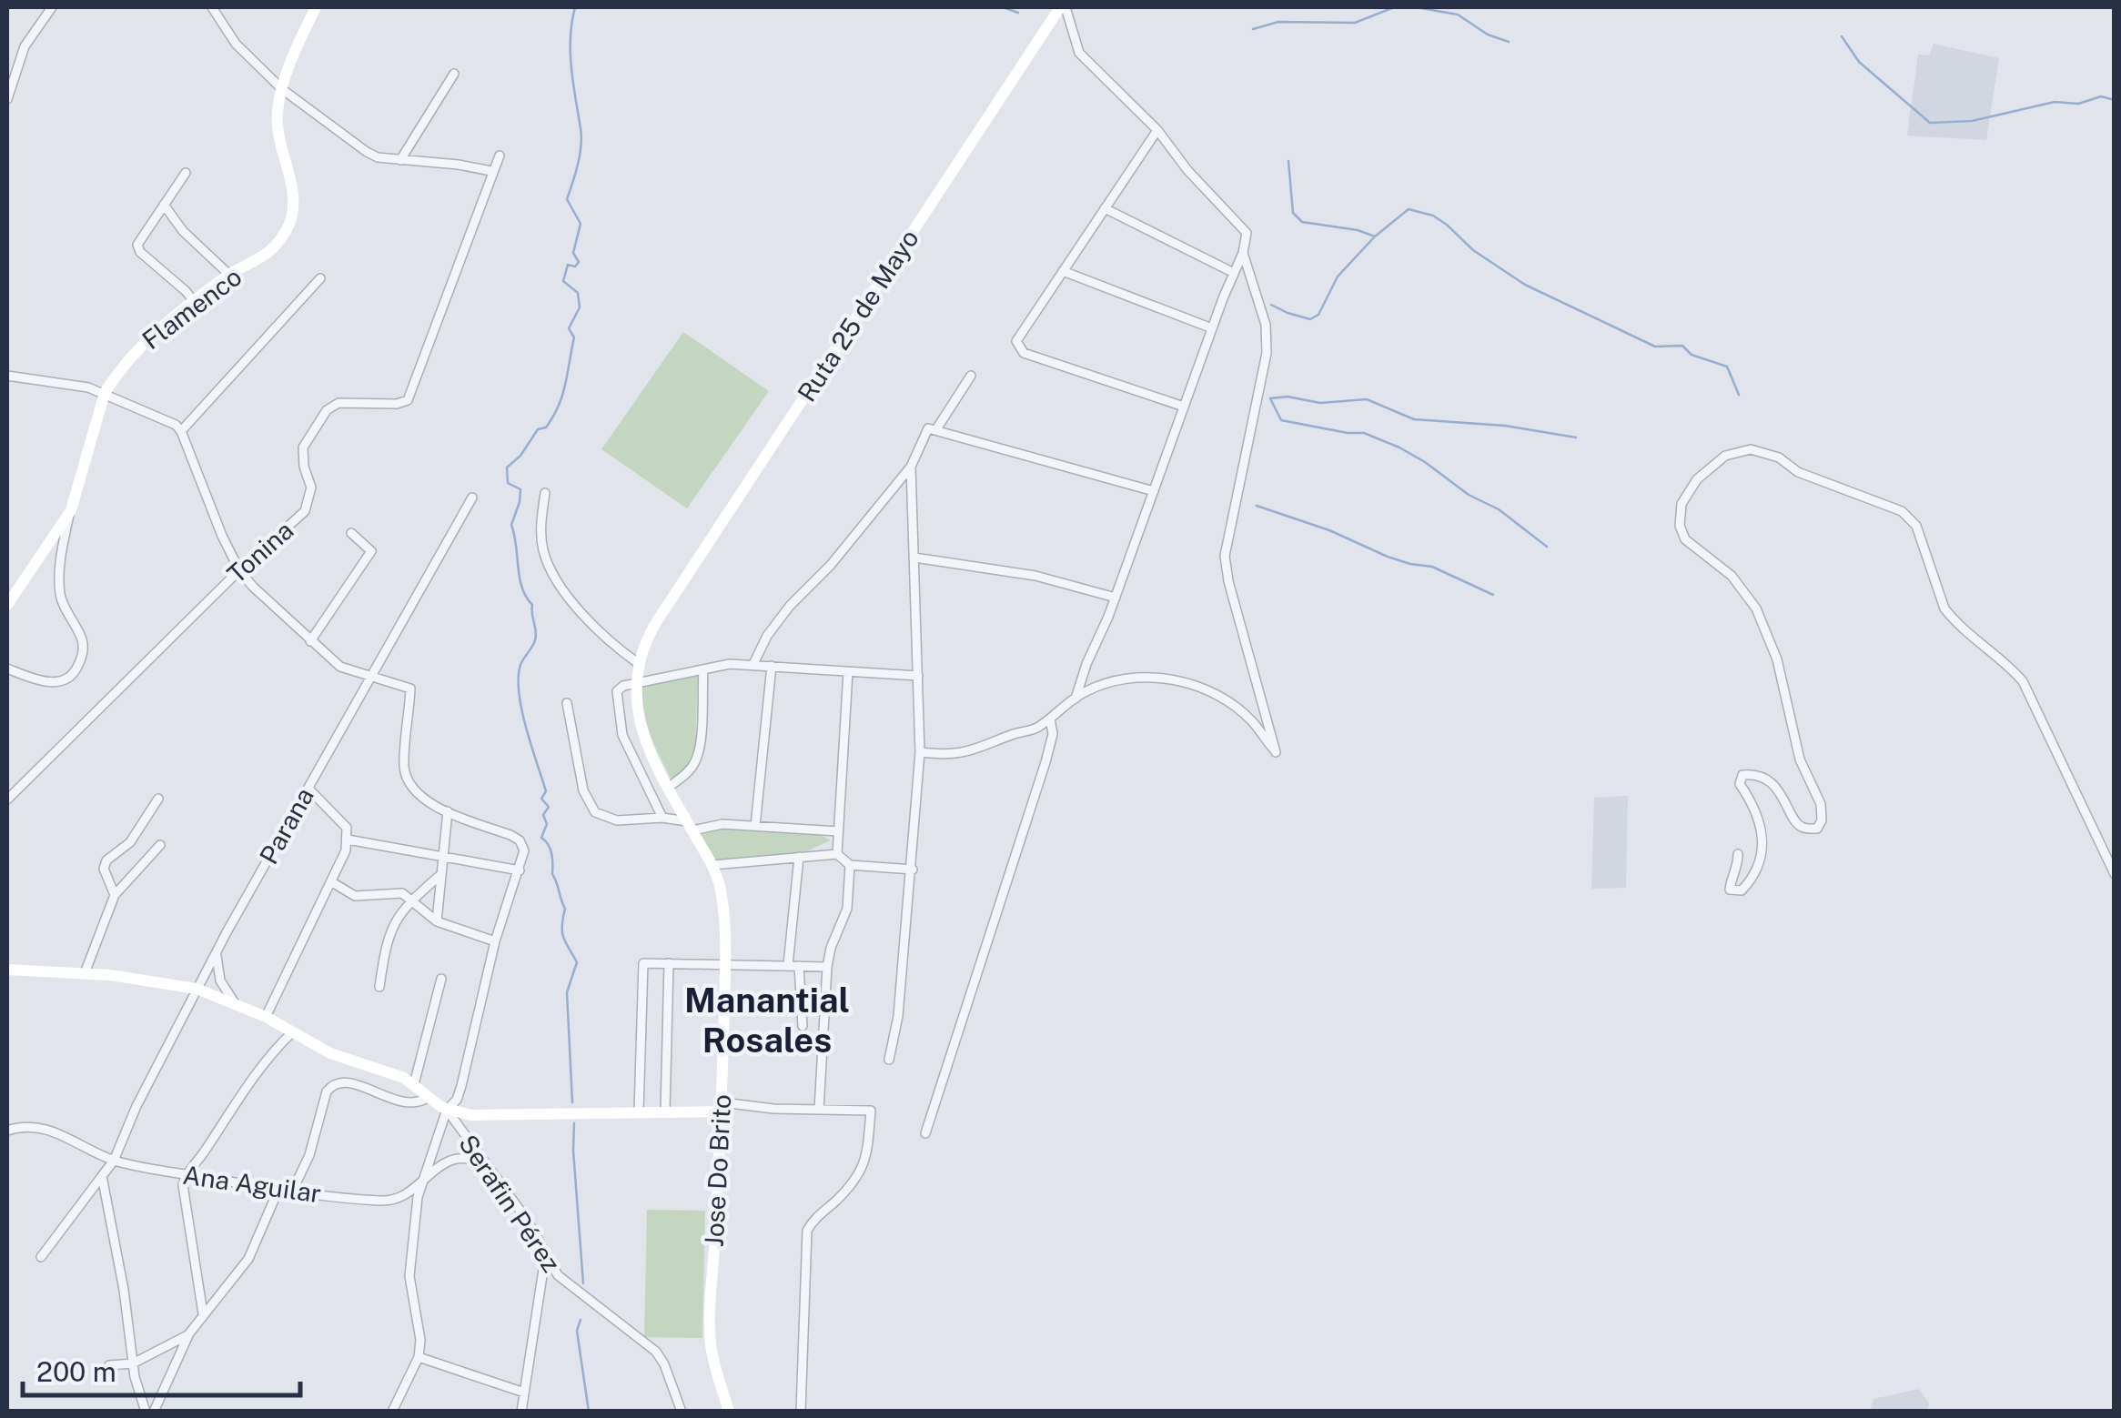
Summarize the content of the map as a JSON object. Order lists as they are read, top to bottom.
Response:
{
  "streets": {
    "main road": ["Flamenco", "Ruta 25 de Mayo", "Jose Do Brito"],
    "street": [
      "Tonina",
      "Parana",
      "Ana Aguilar",
      "Serafin Pérez"
    ]
  },
  "crossings": [
    ["Ruta 25 de Mayo", "Jose Do Brito"],
    ["Parana", "Ana Aguilar"],
    ["Ana Aguilar", "Serafin Pérez"]
  ],
  "districts": ["Manantial Rosales"],
  "scale_bar": "200 m"
}
